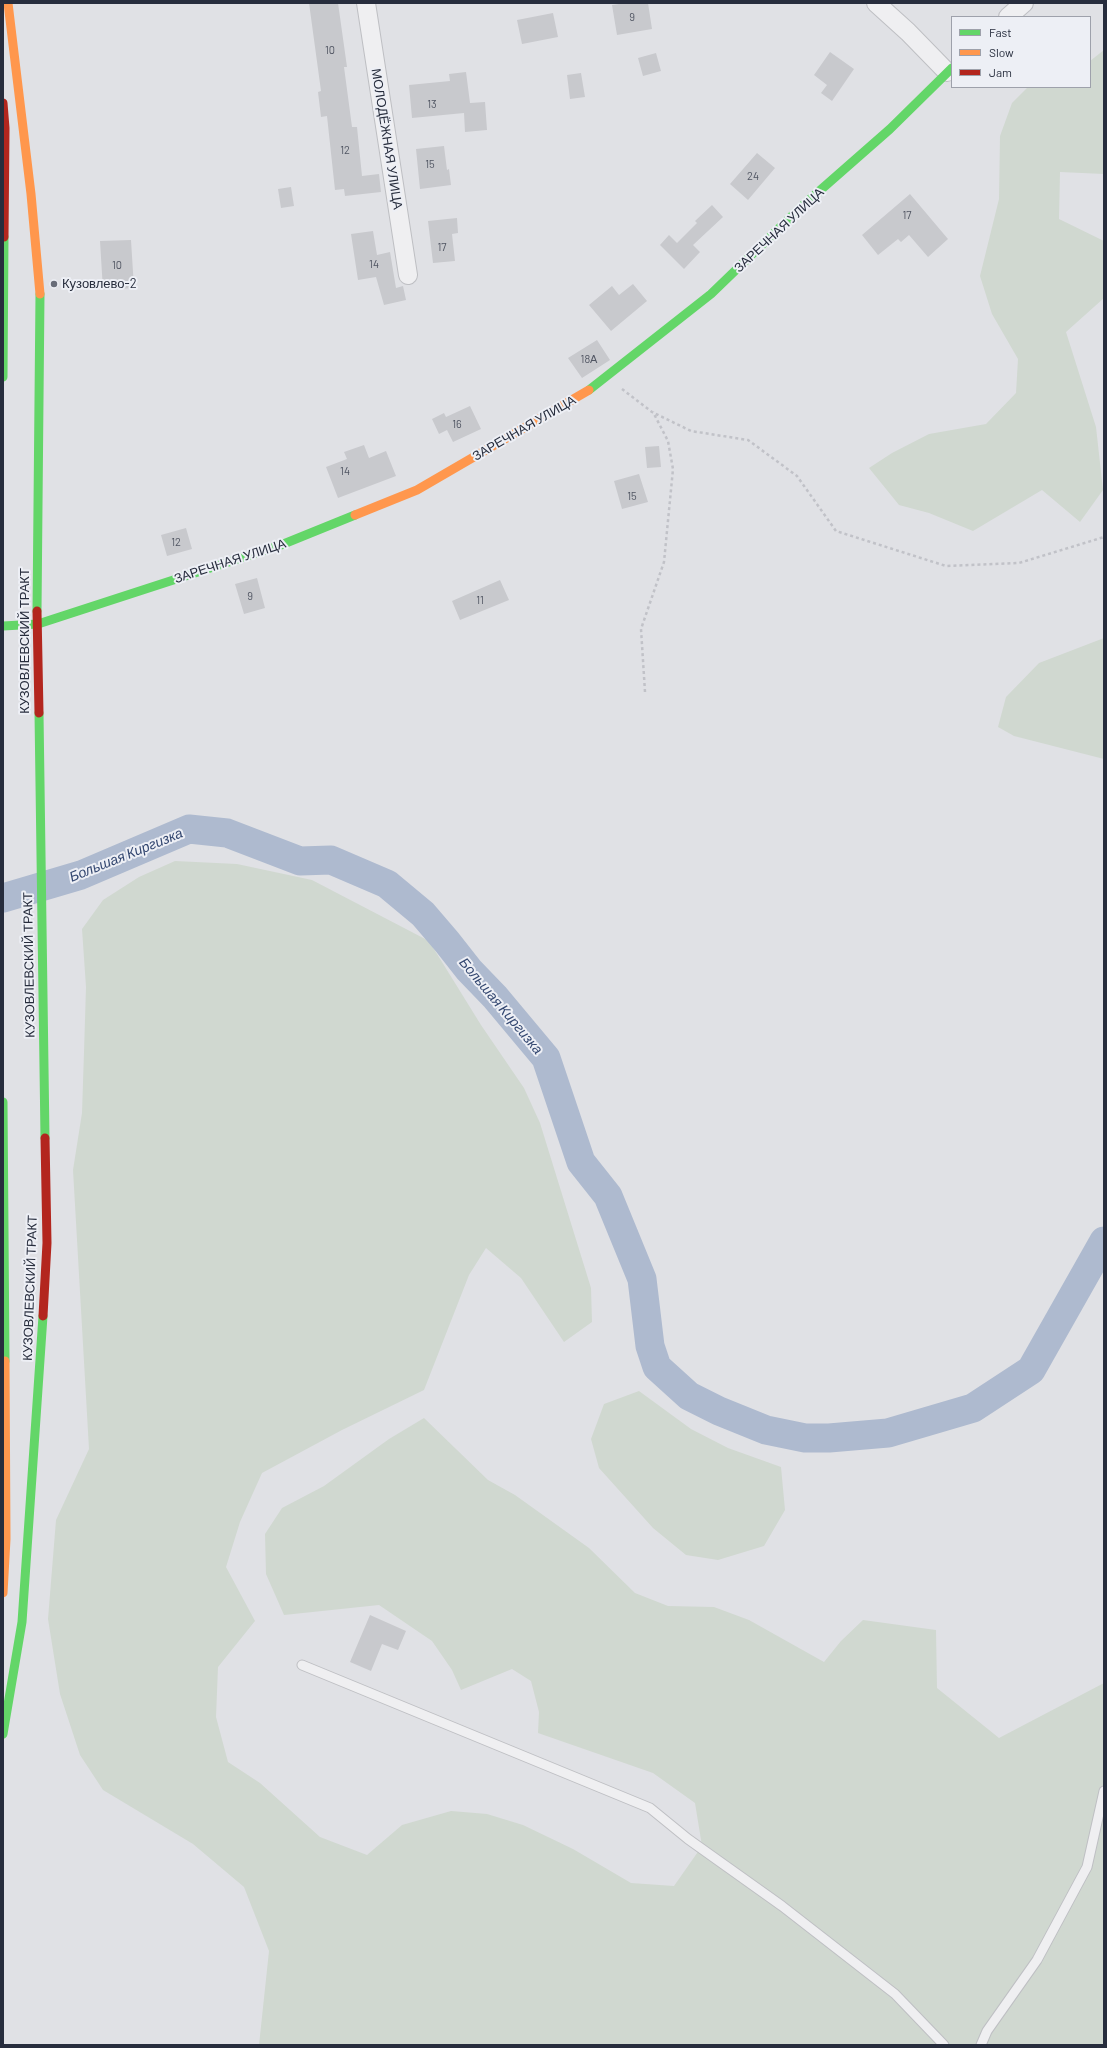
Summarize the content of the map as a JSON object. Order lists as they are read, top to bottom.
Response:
{
  "streets": {
    "main road": ["ЗАРЕЧНАЯ УЛИЦА", "КУЗОВЛЕВСКИЙ ТРАКТ"],
    "street": ["МОЛОДЁЖНАЯ УЛИЦА"]
  },
  "crossings": [
    ["ЗАРЕЧНАЯ УЛИЦА", "КУЗОВЛЕВСКИЙ ТРАКТ"]
  ],
  "water": ["Большая Киргизка"],
  "places": ["Кузовлево-2"],
  "house_numbers": [
    "9",
    "10",
    "13",
    "12",
    "15",
    "24",
    "17",
    "17",
    "14",
    "10",
    "18А",
    "16",
    "14",
    "15",
    "12",
    "9",
    "11"
  ],
  "legend": ["Fast", "Slow", "Jam"]
}
